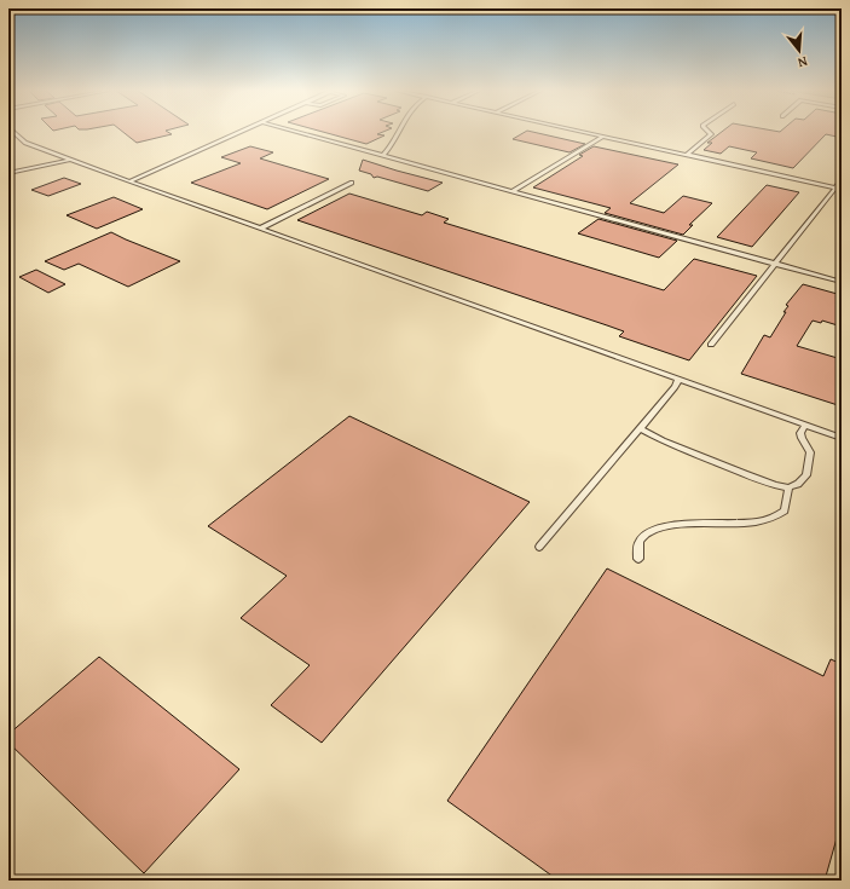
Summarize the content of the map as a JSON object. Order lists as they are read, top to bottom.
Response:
{
  "north": "bottom"
}
